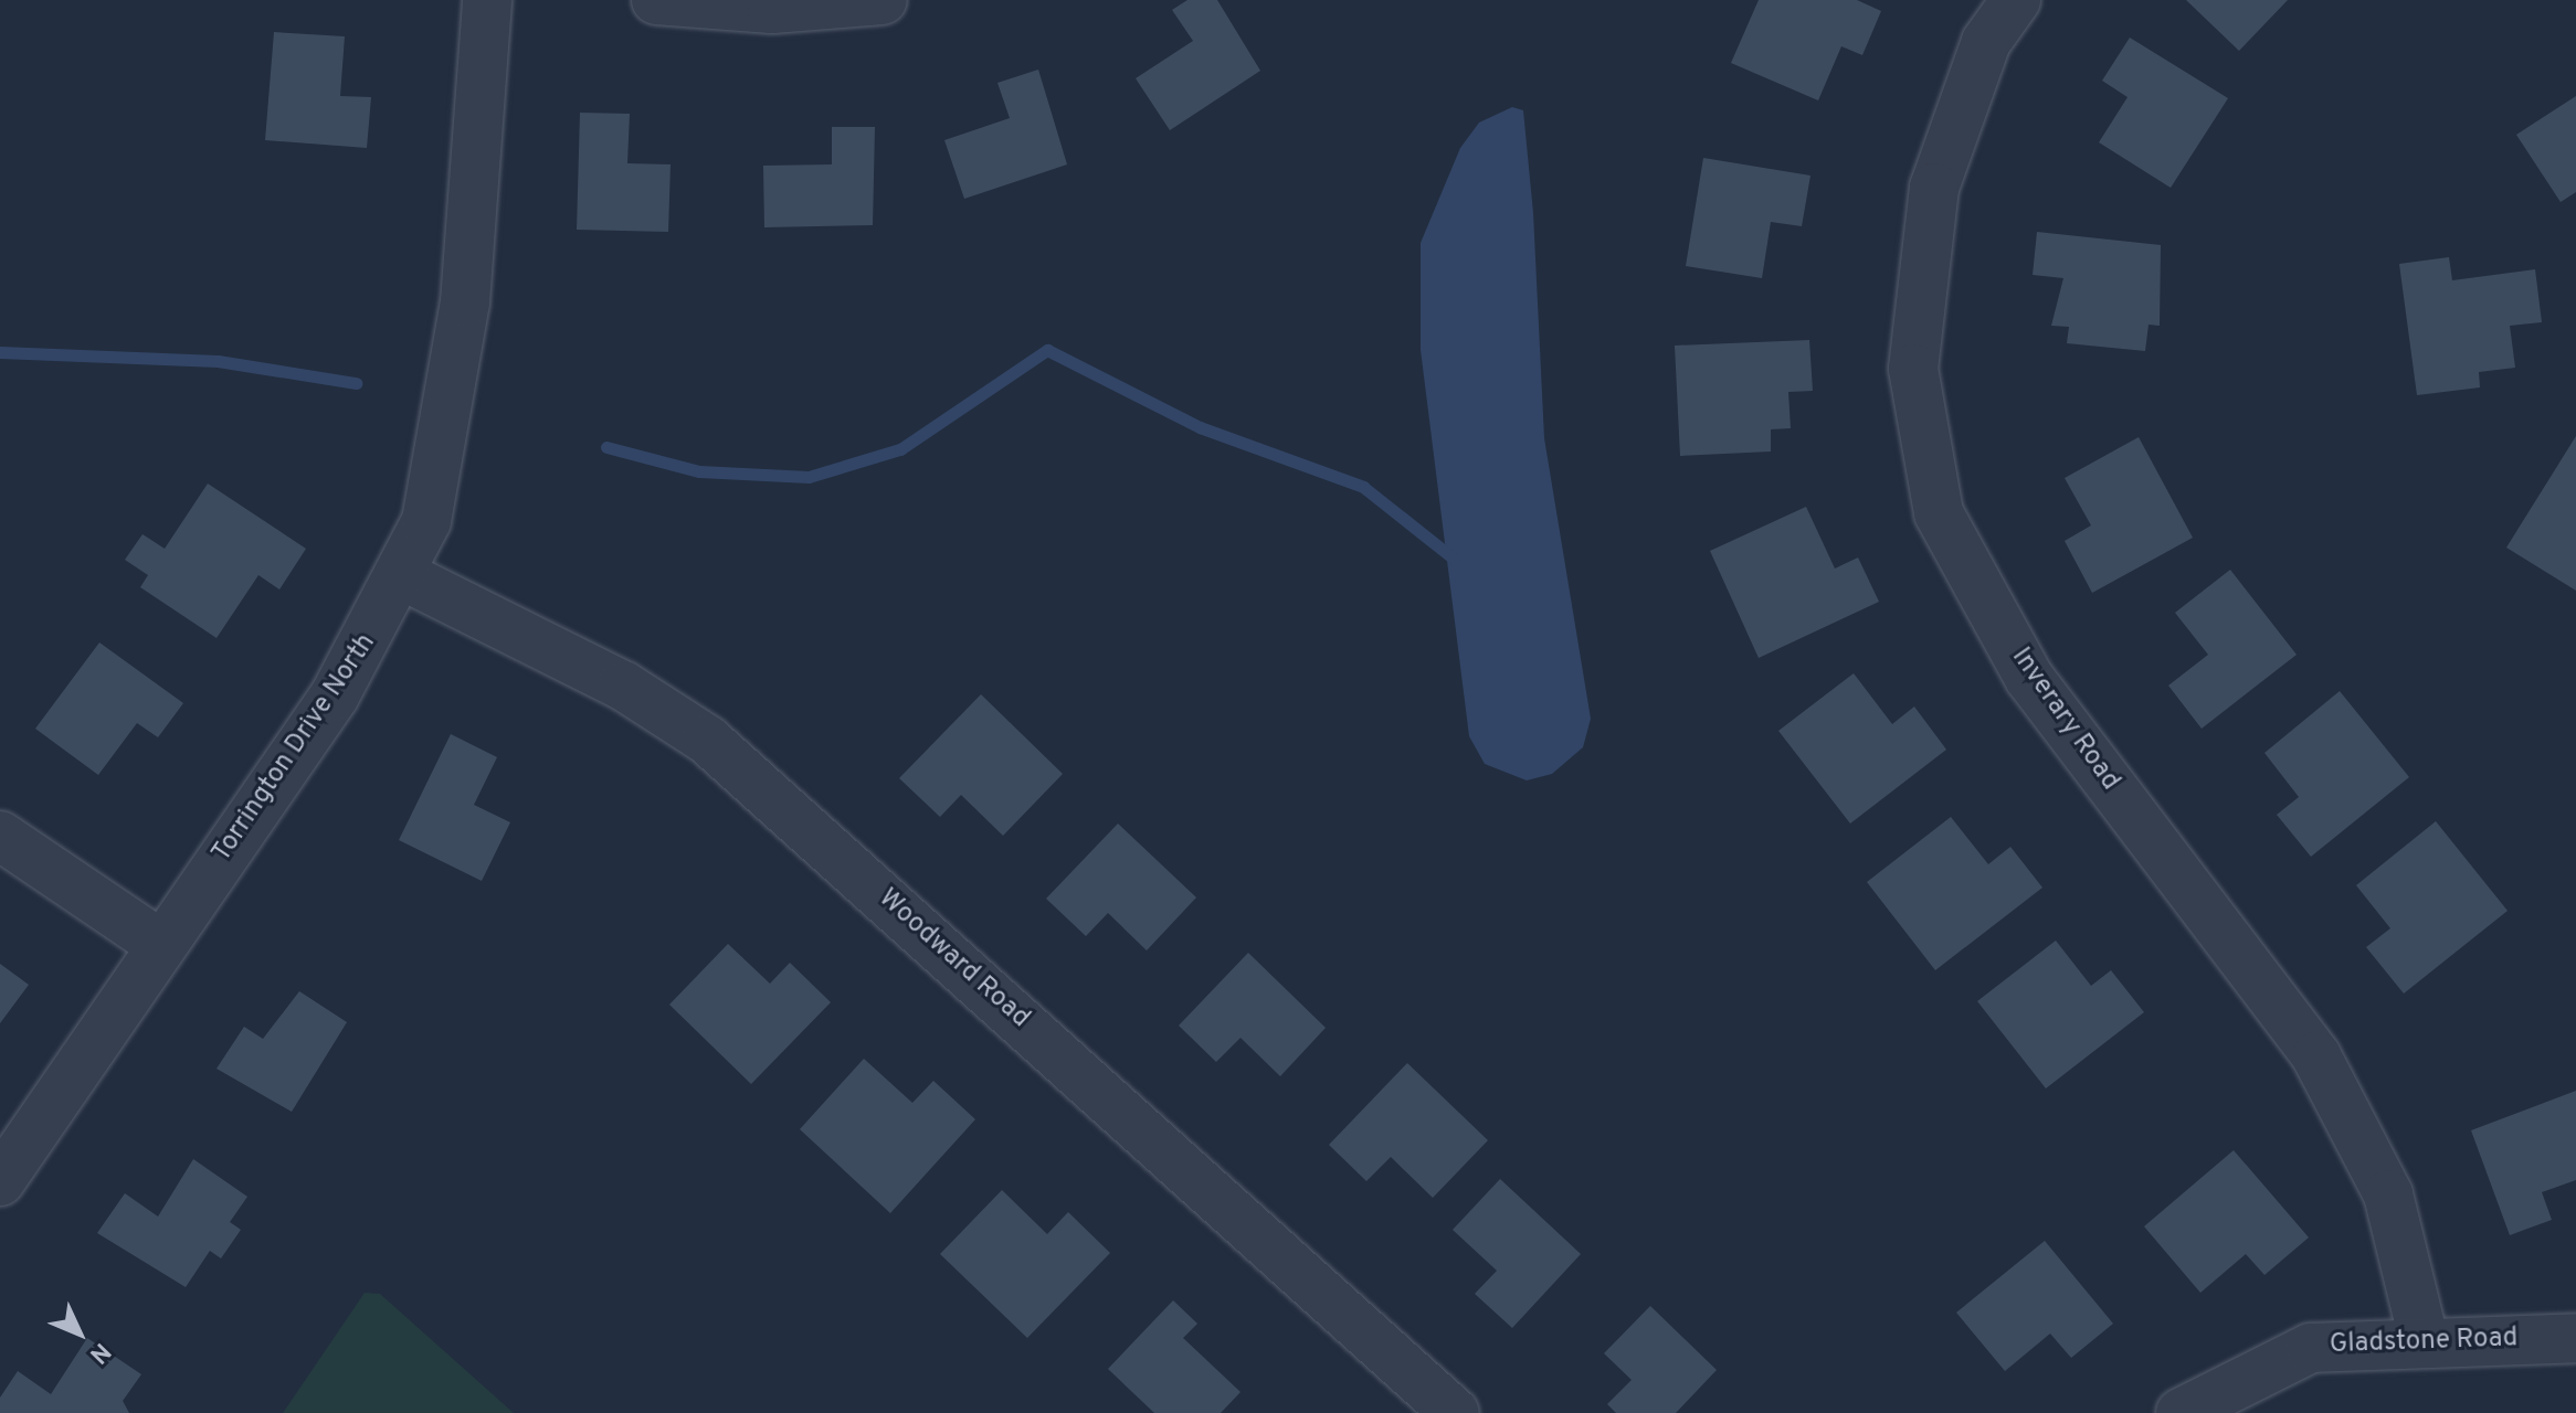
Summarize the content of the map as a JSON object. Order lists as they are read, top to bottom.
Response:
{
  "streets": {
    "street": [
      "Inverary Road",
      "Torrington Drive North",
      "Woodward Road",
      "Gladstone Road"
    ]
  },
  "crossings": [
    ["Inverary Road", "Gladstone Road"],
    ["Torrington Drive North", "Woodward Road"]
  ],
  "north": "bottom right"
}
